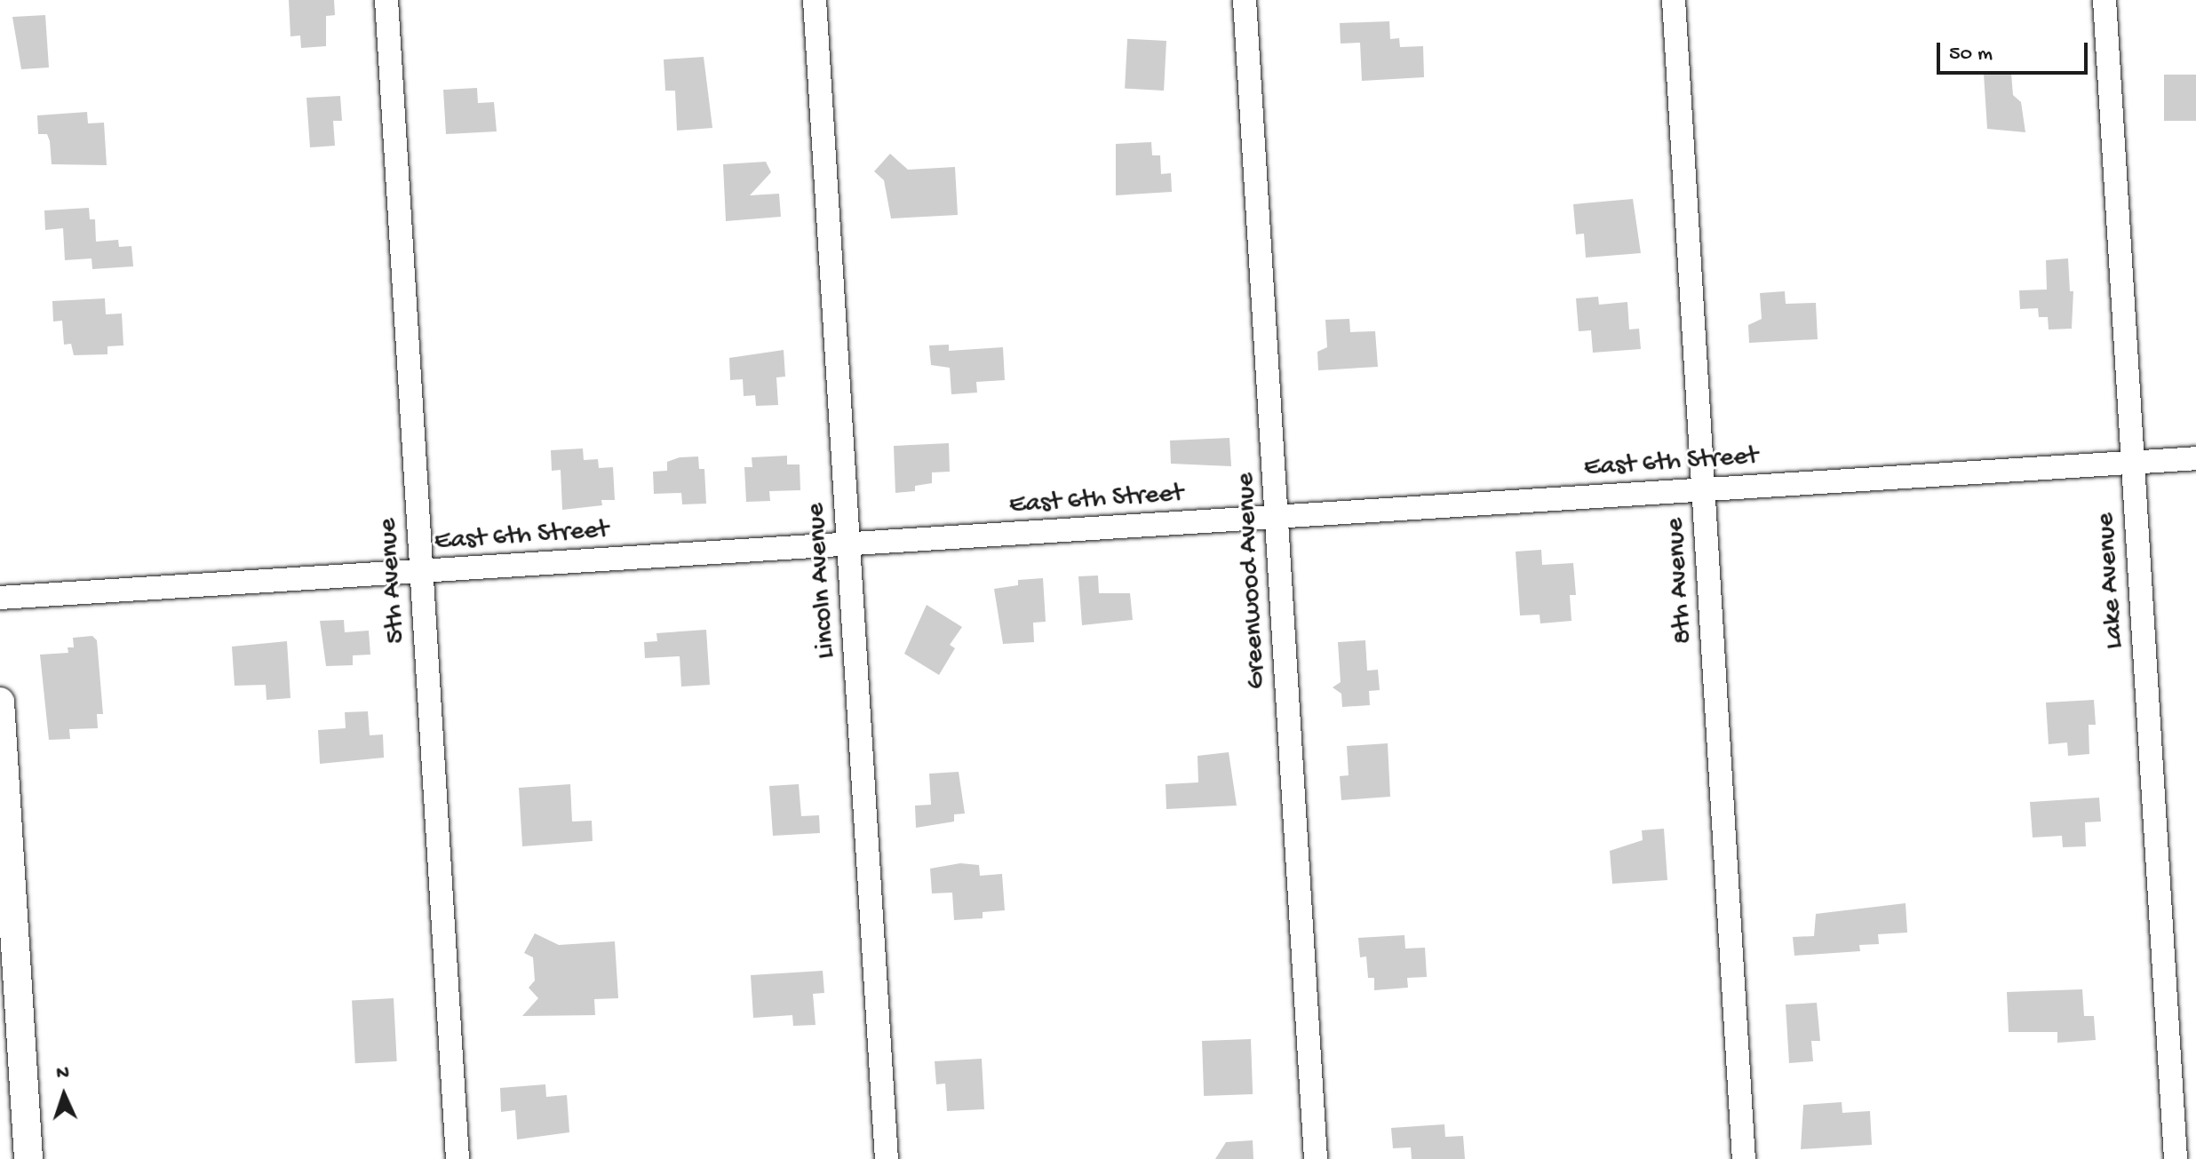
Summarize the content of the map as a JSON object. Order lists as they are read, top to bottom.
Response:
{
  "streets": {
    "street": [
      "East 6th Street",
      "5th Avenue",
      "Lincoln Avenue",
      "Greenwood Avenue",
      "8th Avenue",
      "Lake Avenue"
    ]
  },
  "crossings": [
    ["East 6th Street", "5th Avenue"],
    ["East 6th Street", "Lincoln Avenue"],
    ["East 6th Street", "Greenwood Avenue"],
    ["East 6th Street", "8th Avenue"],
    ["East 6th Street", "Lake Avenue"]
  ],
  "scale_bar": "50 m",
  "north": "top"
}
